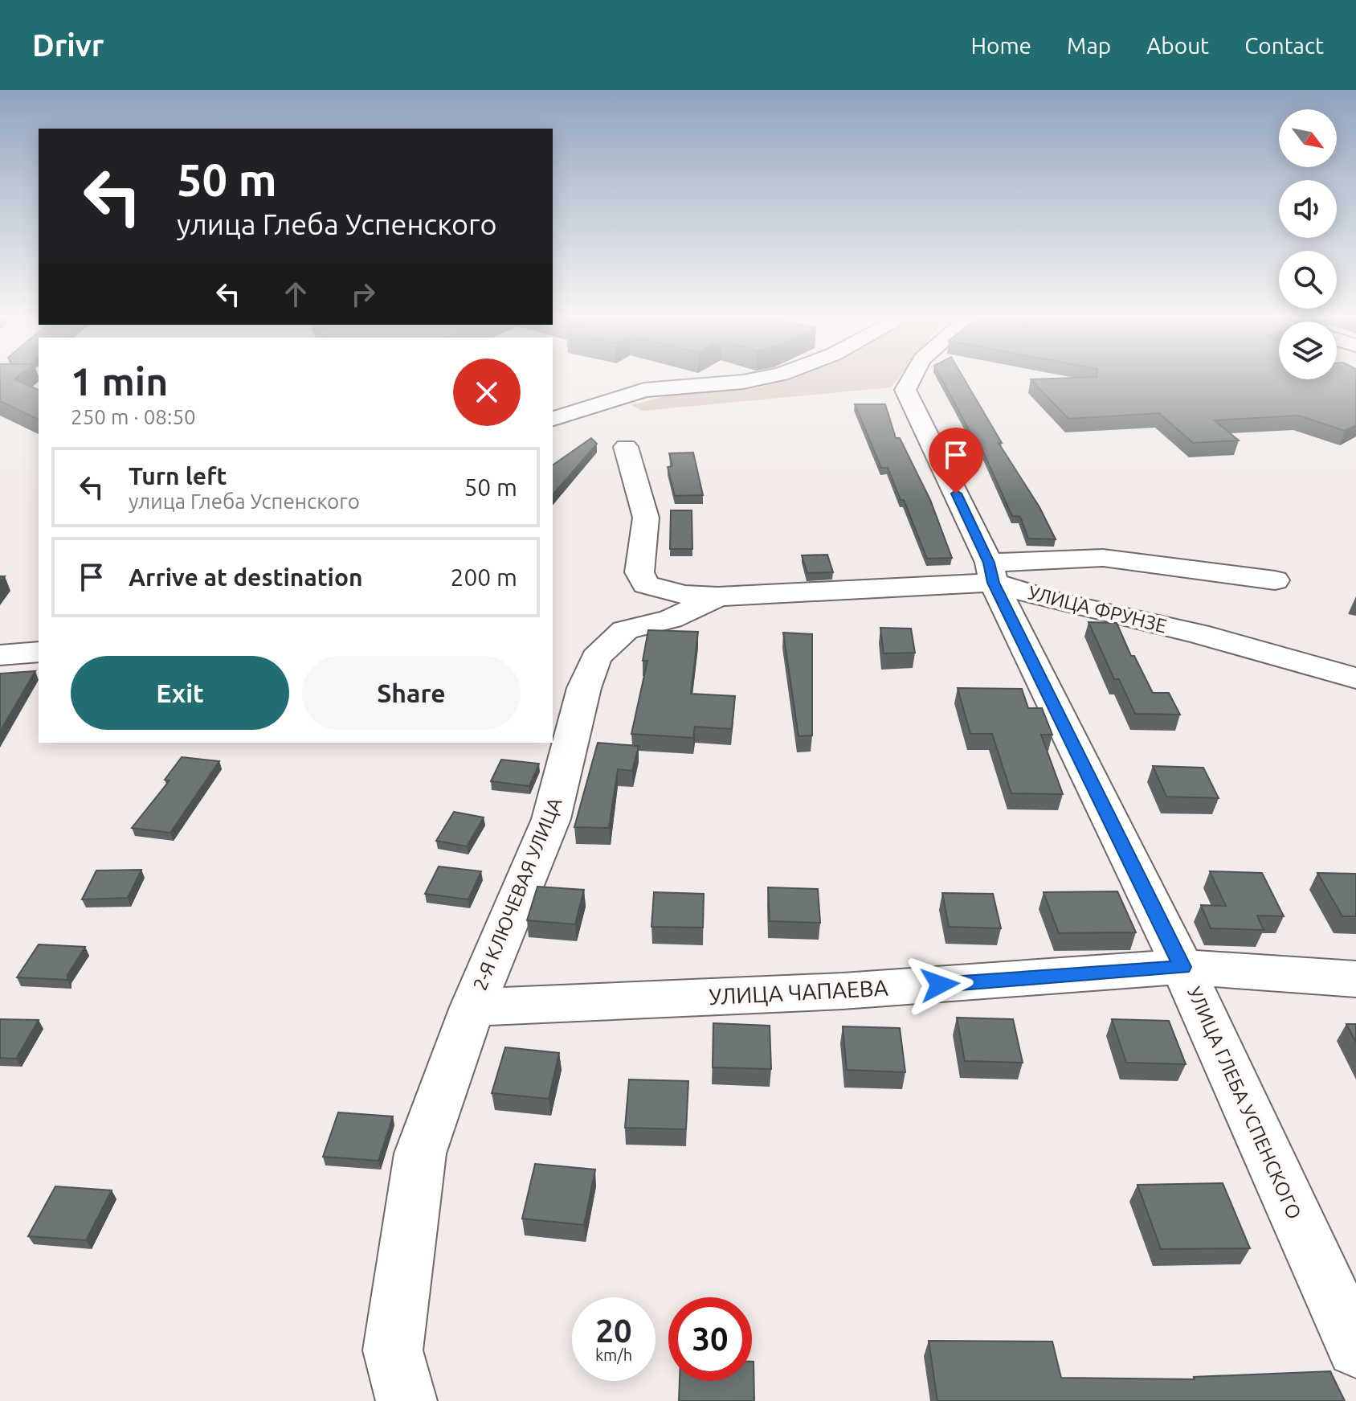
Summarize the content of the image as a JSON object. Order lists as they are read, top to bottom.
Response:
{
  "streets": {
    "street": [
      "УЛИЦА ФРУНЗЕ",
      "2-Я КЛЮЧЕВАЯ УЛИЦА",
      "УЛИЦА ЧАПАЕВА",
      "УЛИЦА ГЛЕБА УСПЕНСКОГО"
    ]
  },
  "crossings": [
    ["УЛИЦА ФРУНЗЕ", "2-Я КЛЮЧЕВАЯ УЛИЦА"],
    ["УЛИЦА ФРУНЗЕ", "УЛИЦА ГЛЕБА УСПЕНСКОГО"],
    ["2-Я КЛЮЧЕВАЯ УЛИЦА", "УЛИЦА ЧАПАЕВА"],
    ["УЛИЦА ЧАПАЕВА", "УЛИЦА ГЛЕБА УСПЕНСКОГО"]
  ],
  "north": "bottom right",
  "page": {
    "header": "Drivr",
    "nav": [
      "Home",
      "Map",
      "About",
      "Contact"
    ],
    "turn": ["50 m", "улица Глеба Успенского"],
    "heading": ["1 min", "250 m · 08:50"],
    "list": [
      {
        "name": "Turn left",
        "note": "улица Глеба Успенского",
        "value": "50 m"
      },
      {
        "name": "Arrive at destination",
        "value": "200 m"
      }
    ],
    "buttons": ["Exit", "Share"],
    "speed": "20 km/h",
    "limit": "30"
  }
}
